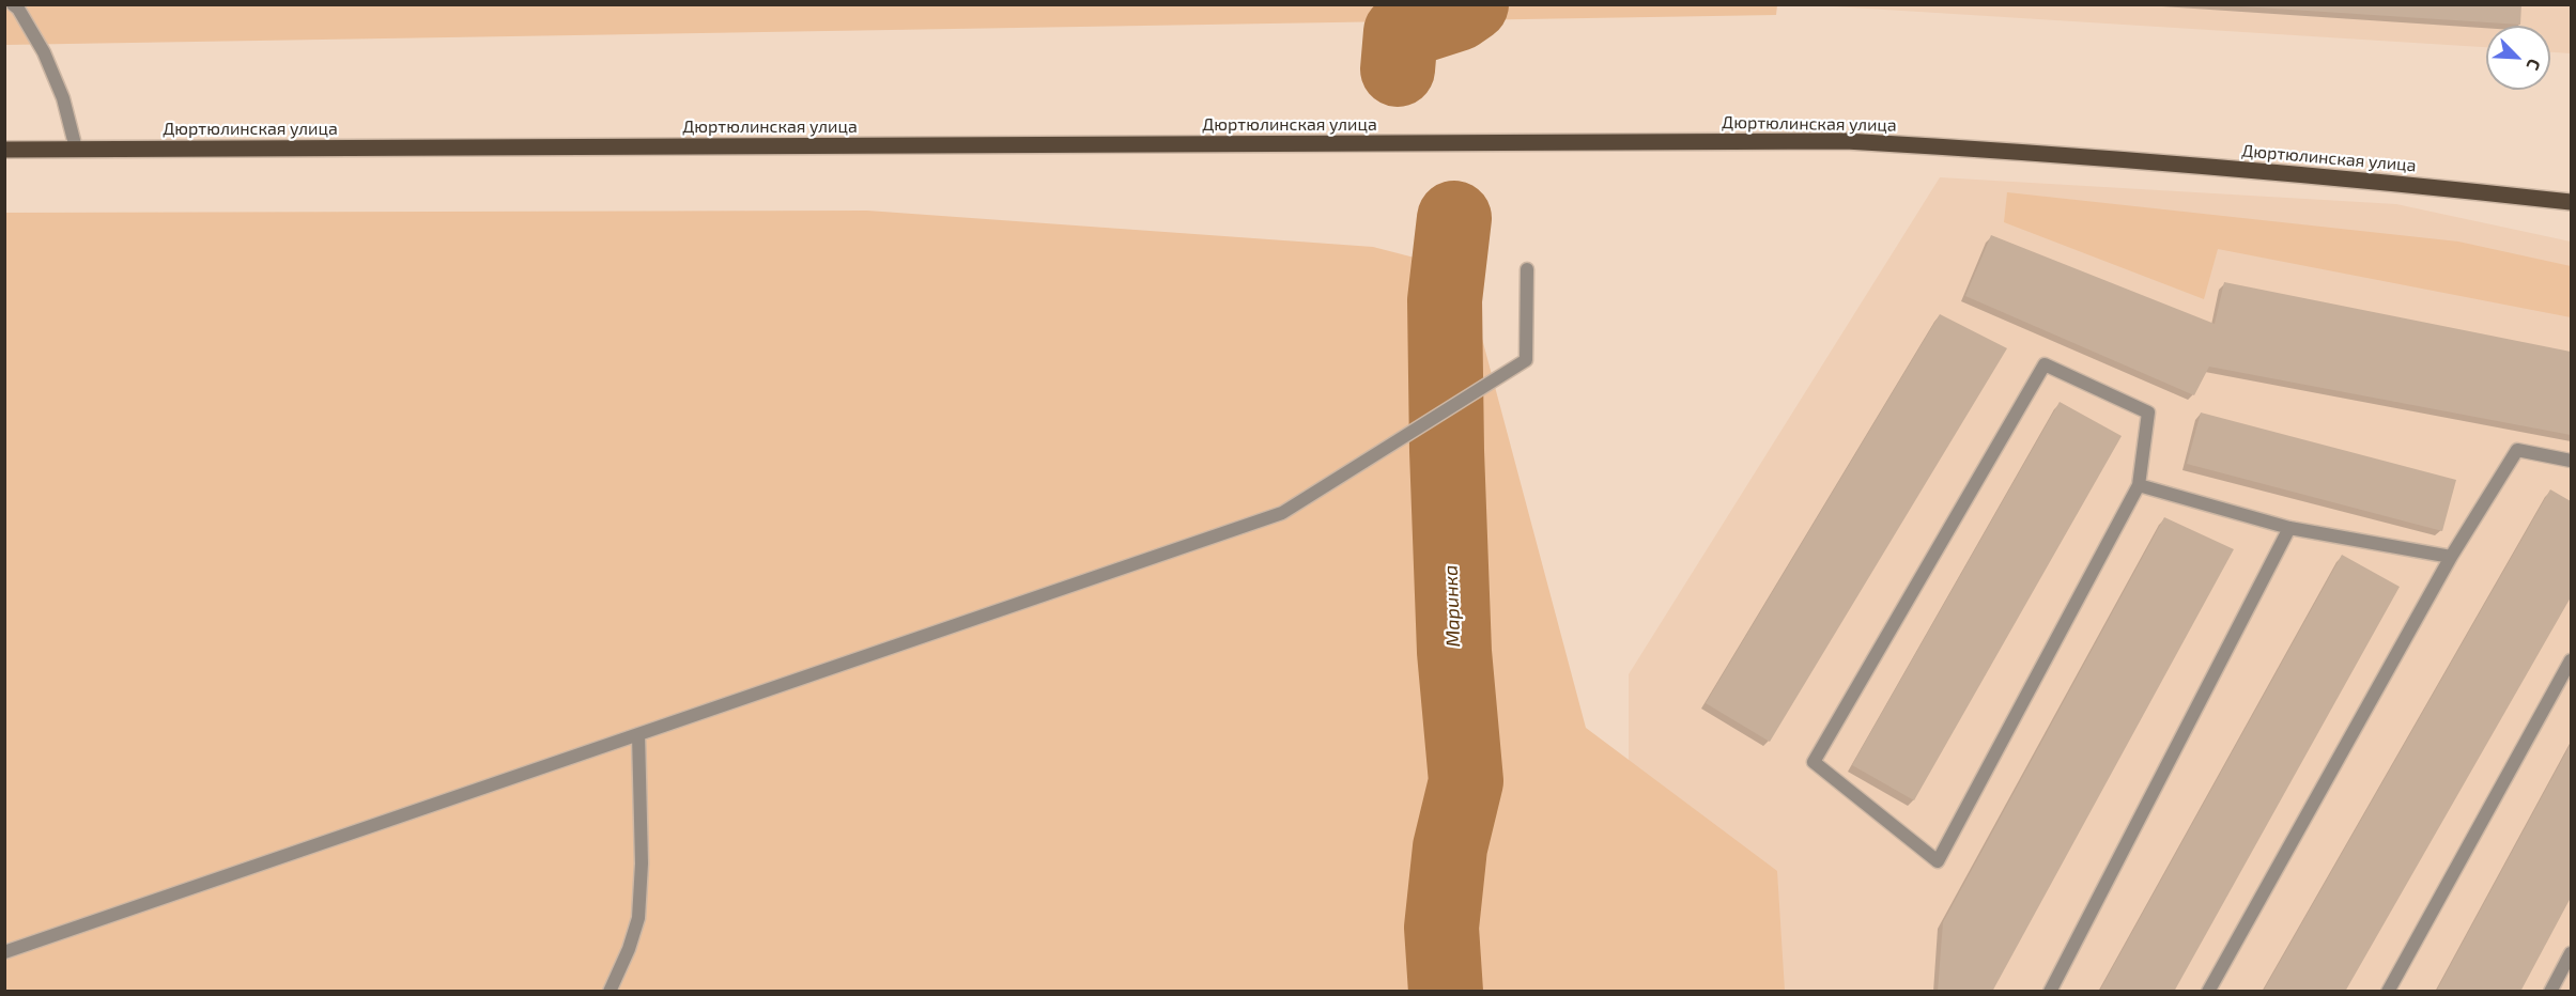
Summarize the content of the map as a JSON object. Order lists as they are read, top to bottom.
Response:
{
  "streets": {
    "main road": ["Дюртюлинская улица"]
  },
  "water": ["Маринка"],
  "north": "bottom right"
}
